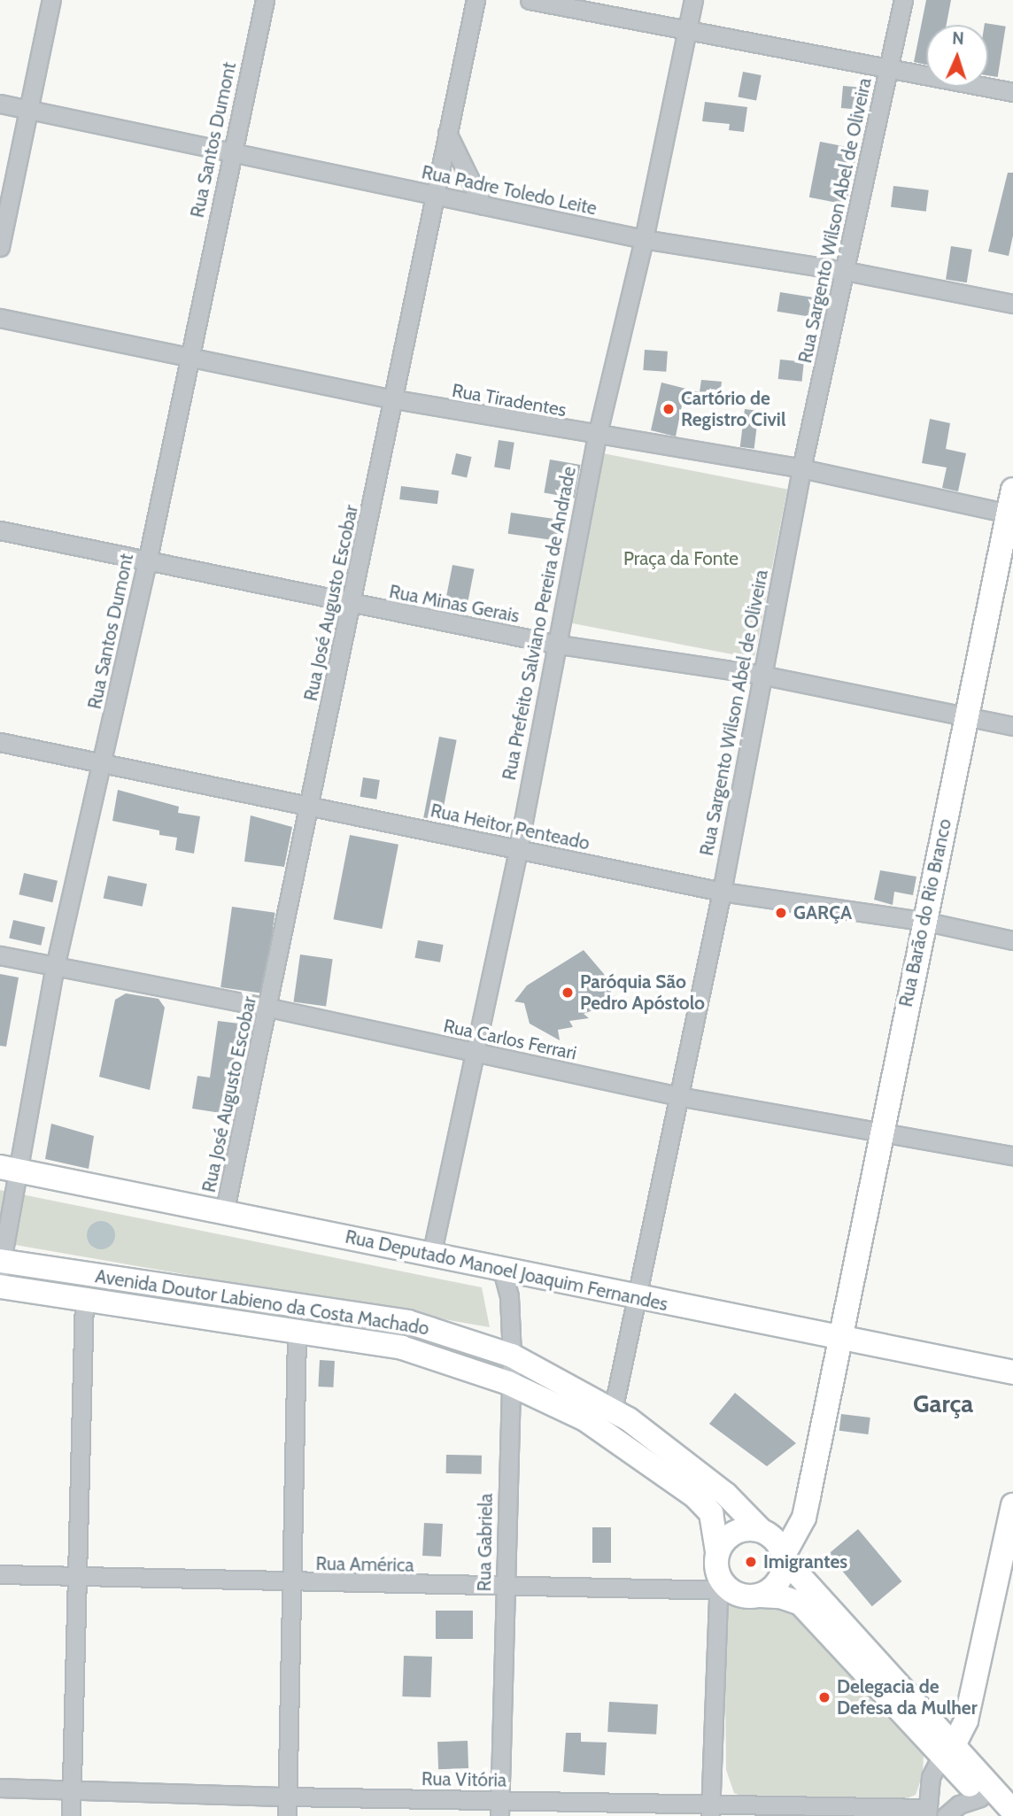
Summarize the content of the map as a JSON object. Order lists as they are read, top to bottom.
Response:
{
  "streets": {
    "main road": ["Rua Barão do Rio Branco", "Rua Deputado Manoel Joaquim Fernandes", "Avenida Doutor Labieno da Costa Machado"],
    "street": [
      "Rua Santos Dumont",
      "Rua Padre Toledo Leite",
      "Rua Sargento Wilson Abel de Oliveira",
      "Rua Tiradentes",
      "Rua José Augusto Escobar",
      "Rua Minas Gerais",
      "Rua Prefeito Salviano Pereira de Andrade",
      "Rua Heitor Penteado",
      "Rua Carlos Ferrari",
      "Rua Gabriela",
      "Rua América",
      "Rua Vitória"
    ]
  },
  "crossings": [
    ["Rua Santos Dumont", "Rua Padre Toledo Leite"],
    ["Rua Santos Dumont", "Rua Tiradentes"],
    ["Rua Santos Dumont", "Rua Minas Gerais"],
    ["Rua Santos Dumont", "Rua Heitor Penteado"],
    ["Rua Santos Dumont", "Rua Carlos Ferrari"],
    ["Rua Santos Dumont", "Rua Deputado Manoel Joaquim Fernandes"],
    ["Rua Santos Dumont", "Avenida Doutor Labieno da Costa Machado"],
    ["Rua Padre Toledo Leite", "Rua Sargento Wilson Abel de Oliveira"],
    ["Rua Padre Toledo Leite", "Rua José Augusto Escobar"],
    ["Rua Padre Toledo Leite", "Rua Prefeito Salviano Pereira de Andrade"],
    ["Rua Sargento Wilson Abel de Oliveira", "Rua Tiradentes"],
    ["Rua Sargento Wilson Abel de Oliveira", "Rua Minas Gerais"],
    ["Rua Sargento Wilson Abel de Oliveira", "Rua Heitor Penteado"],
    ["Rua Sargento Wilson Abel de Oliveira", "Rua Carlos Ferrari"],
    ["Rua Sargento Wilson Abel de Oliveira", "Rua Deputado Manoel Joaquim Fernandes"],
    ["Rua Sargento Wilson Abel de Oliveira", "Avenida Doutor Labieno da Costa Machado"],
    ["Rua Tiradentes", "Rua José Augusto Escobar"],
    ["Rua Tiradentes", "Rua Prefeito Salviano Pereira de Andrade"],
    ["Rua Tiradentes", "Rua Barão do Rio Branco"],
    ["Rua José Augusto Escobar", "Rua Minas Gerais"],
    ["Rua José Augusto Escobar", "Rua Heitor Penteado"],
    ["Rua José Augusto Escobar", "Rua Carlos Ferrari"],
    ["Rua José Augusto Escobar", "Rua Deputado Manoel Joaquim Fernandes"],
    ["Rua Minas Gerais", "Rua Prefeito Salviano Pereira de Andrade"],
    ["Rua Minas Gerais", "Rua Barão do Rio Branco"],
    ["Rua Prefeito Salviano Pereira de Andrade", "Rua Heitor Penteado"],
    ["Rua Prefeito Salviano Pereira de Andrade", "Rua Carlos Ferrari"],
    ["Rua Prefeito Salviano Pereira de Andrade", "Rua Deputado Manoel Joaquim Fernandes"],
    ["Rua Heitor Penteado", "Rua Barão do Rio Branco"],
    ["Rua Barão do Rio Branco", "Rua Carlos Ferrari"],
    ["Rua Barão do Rio Branco", "Rua Deputado Manoel Joaquim Fernandes"],
    ["Rua Barão do Rio Branco", "Avenida Doutor Labieno da Costa Machado"],
    ["Rua Barão do Rio Branco", "Rua América"],
    ["Rua Deputado Manoel Joaquim Fernandes", "Rua Gabriela"],
    ["Avenida Doutor Labieno da Costa Machado", "Rua Gabriela"],
    ["Avenida Doutor Labieno da Costa Machado", "Rua América"],
    ["Rua Gabriela", "Rua América"],
    ["Rua Gabriela", "Rua Vitória"]
  ],
  "districts": ["Garça"],
  "parks": ["Praça da Fonte"],
  "places": [
    "Cartório de Registro Civil",
    "GARÇA",
    "Paróquia São Pedro Apóstolo",
    "Imigrantes",
    "Delegacia de Defesa da Mulher"
  ],
  "north": "top"
}
